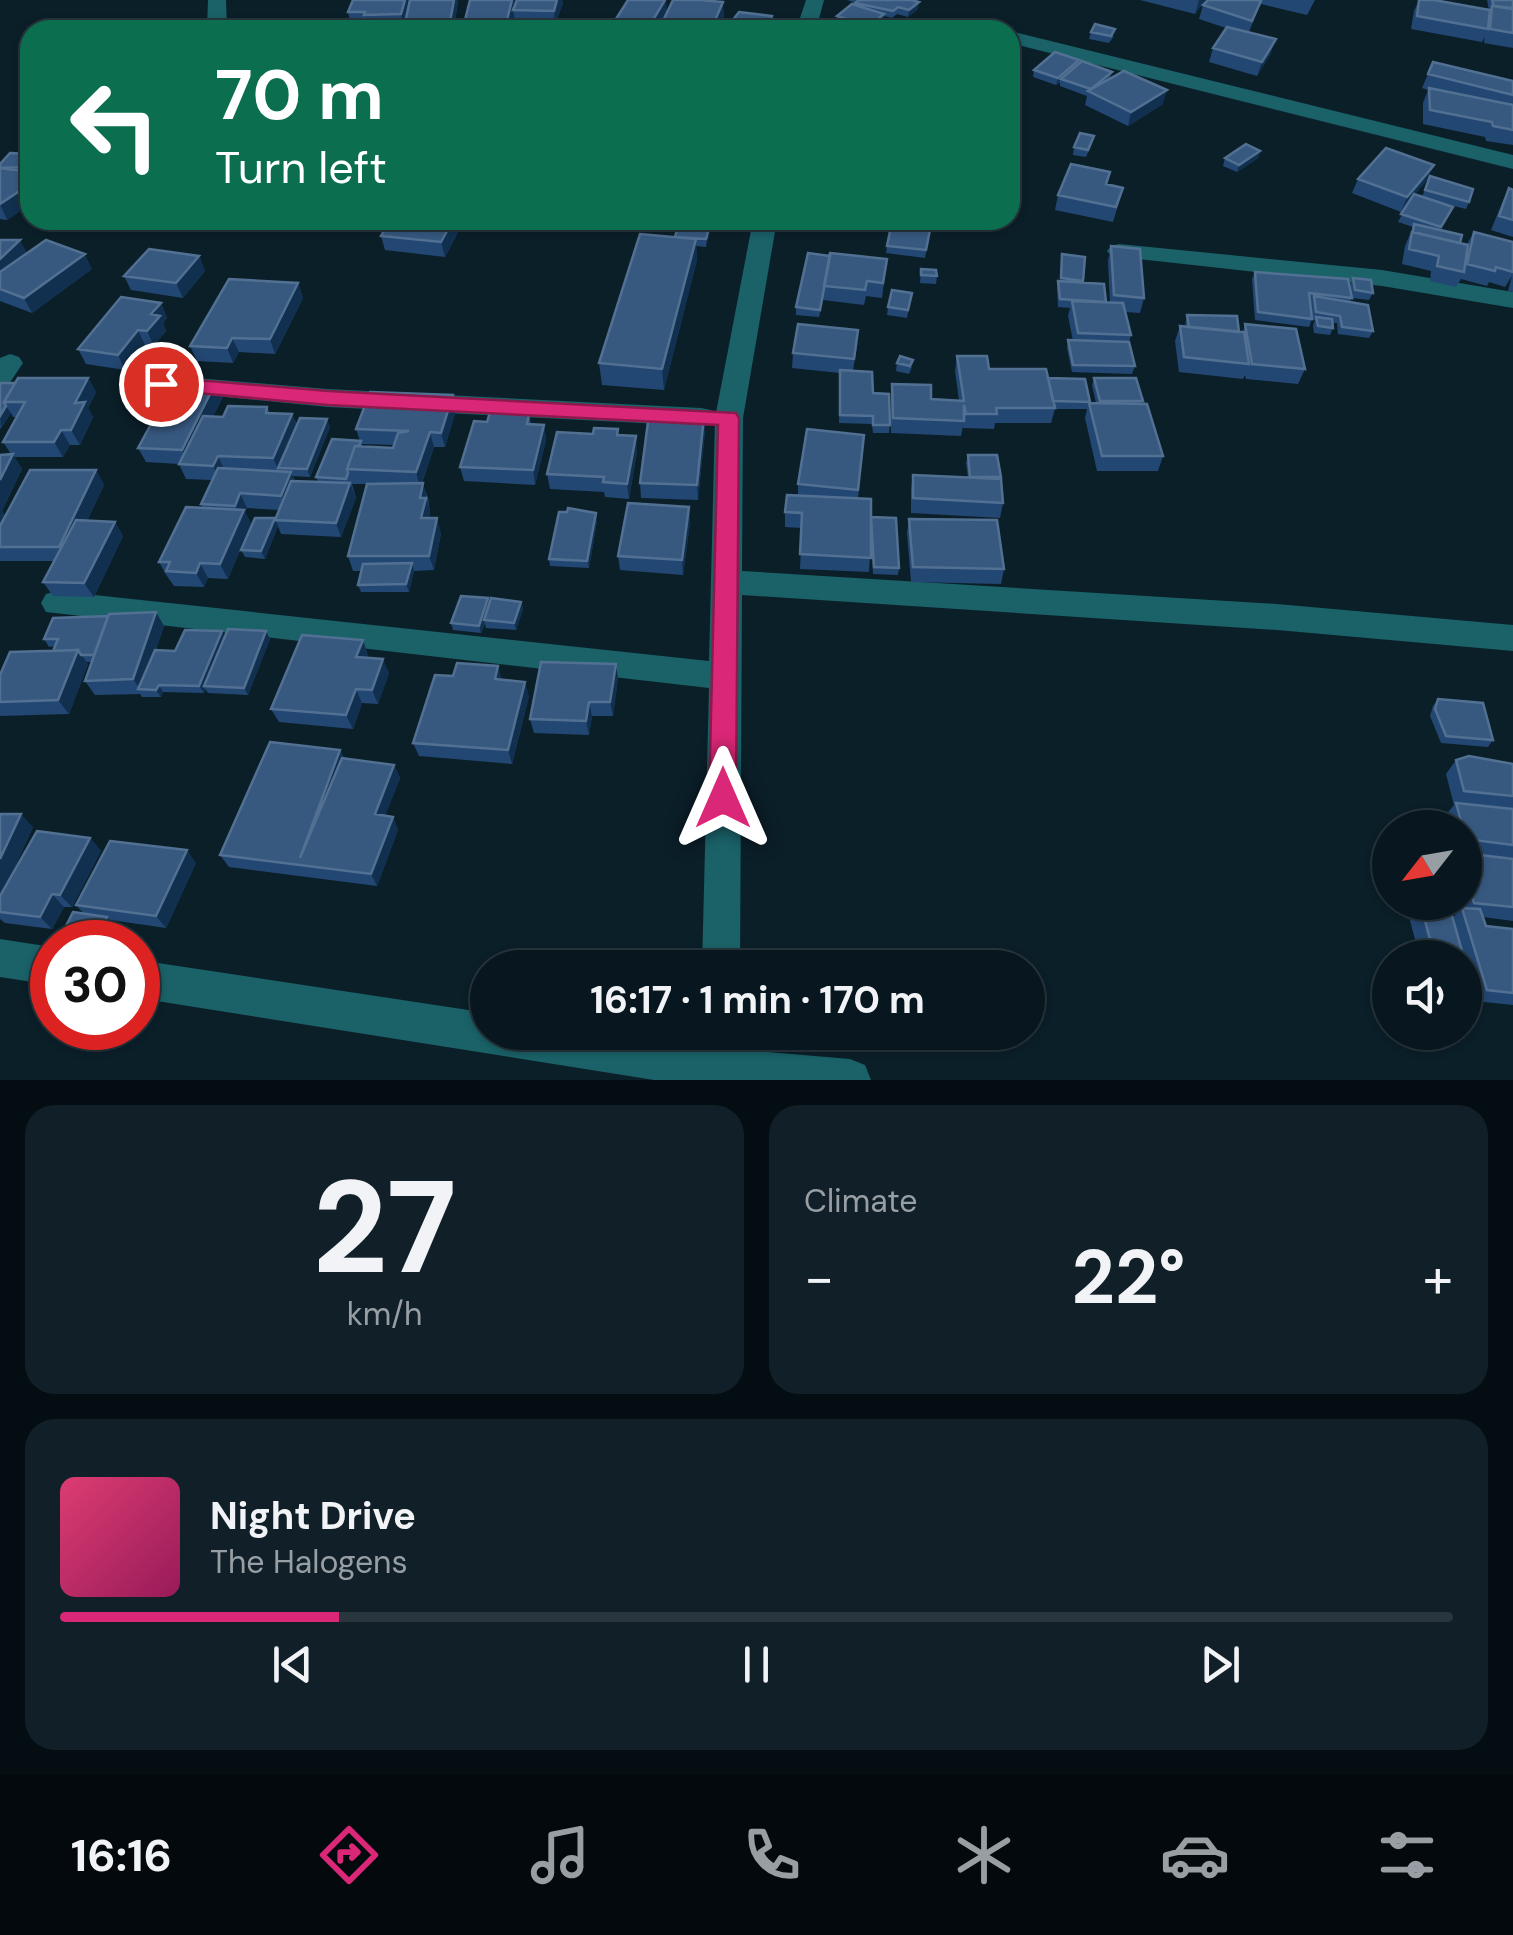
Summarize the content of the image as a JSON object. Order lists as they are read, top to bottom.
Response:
{
  "north": "bottom left",
  "page": {
    "turn": ["70 m", "Turn left"],
    "limit": "30",
    "trip": "16:17 · 1 min · 170 m",
    "tile": [
      ["27", "km/h"],
      "Climate"
    ],
    "heat": ["−", "22°", "+"],
    "song": ["Night Drive", "The Halogens"],
    "tabs": "16:16"
  }
}
